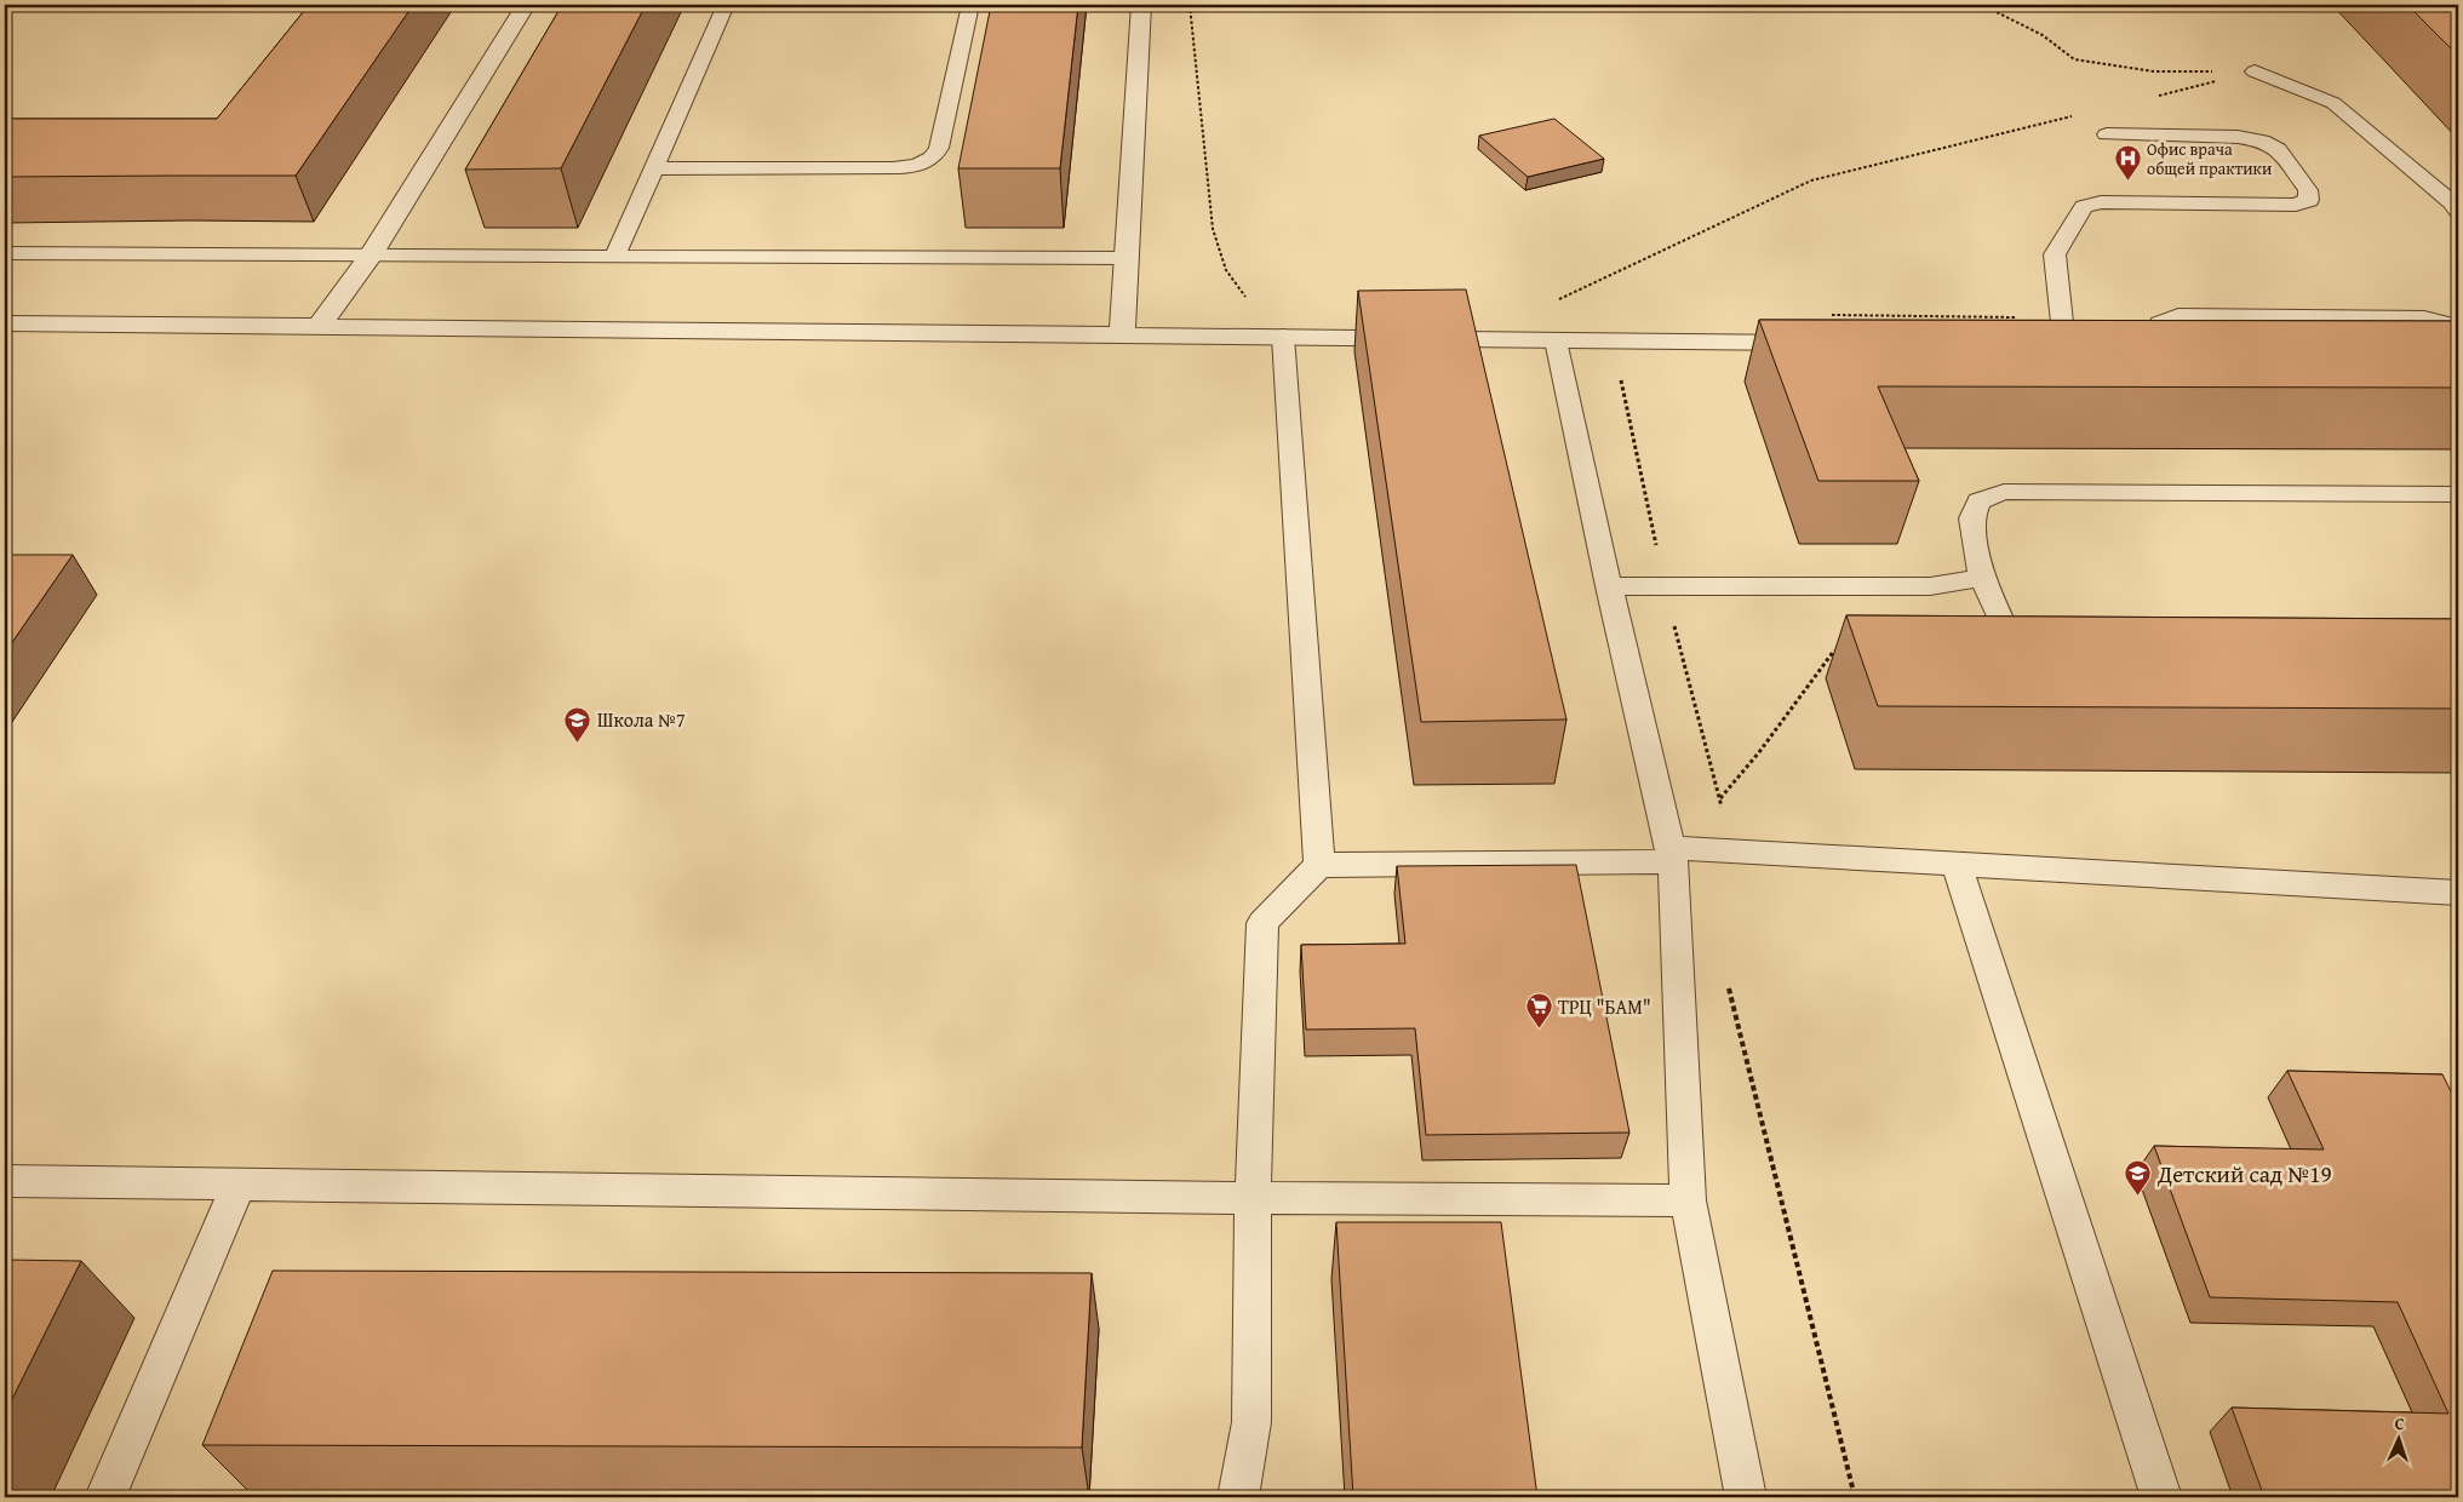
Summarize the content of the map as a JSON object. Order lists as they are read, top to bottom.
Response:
{
  "places": {
    "hospital": ["Офис врача общей практики"],
    "school or university": ["Школа №7", "Детский сад №19"],
    "supermarket": ["ТРЦ \"БАМ\""]
  },
  "north": "top"
}
